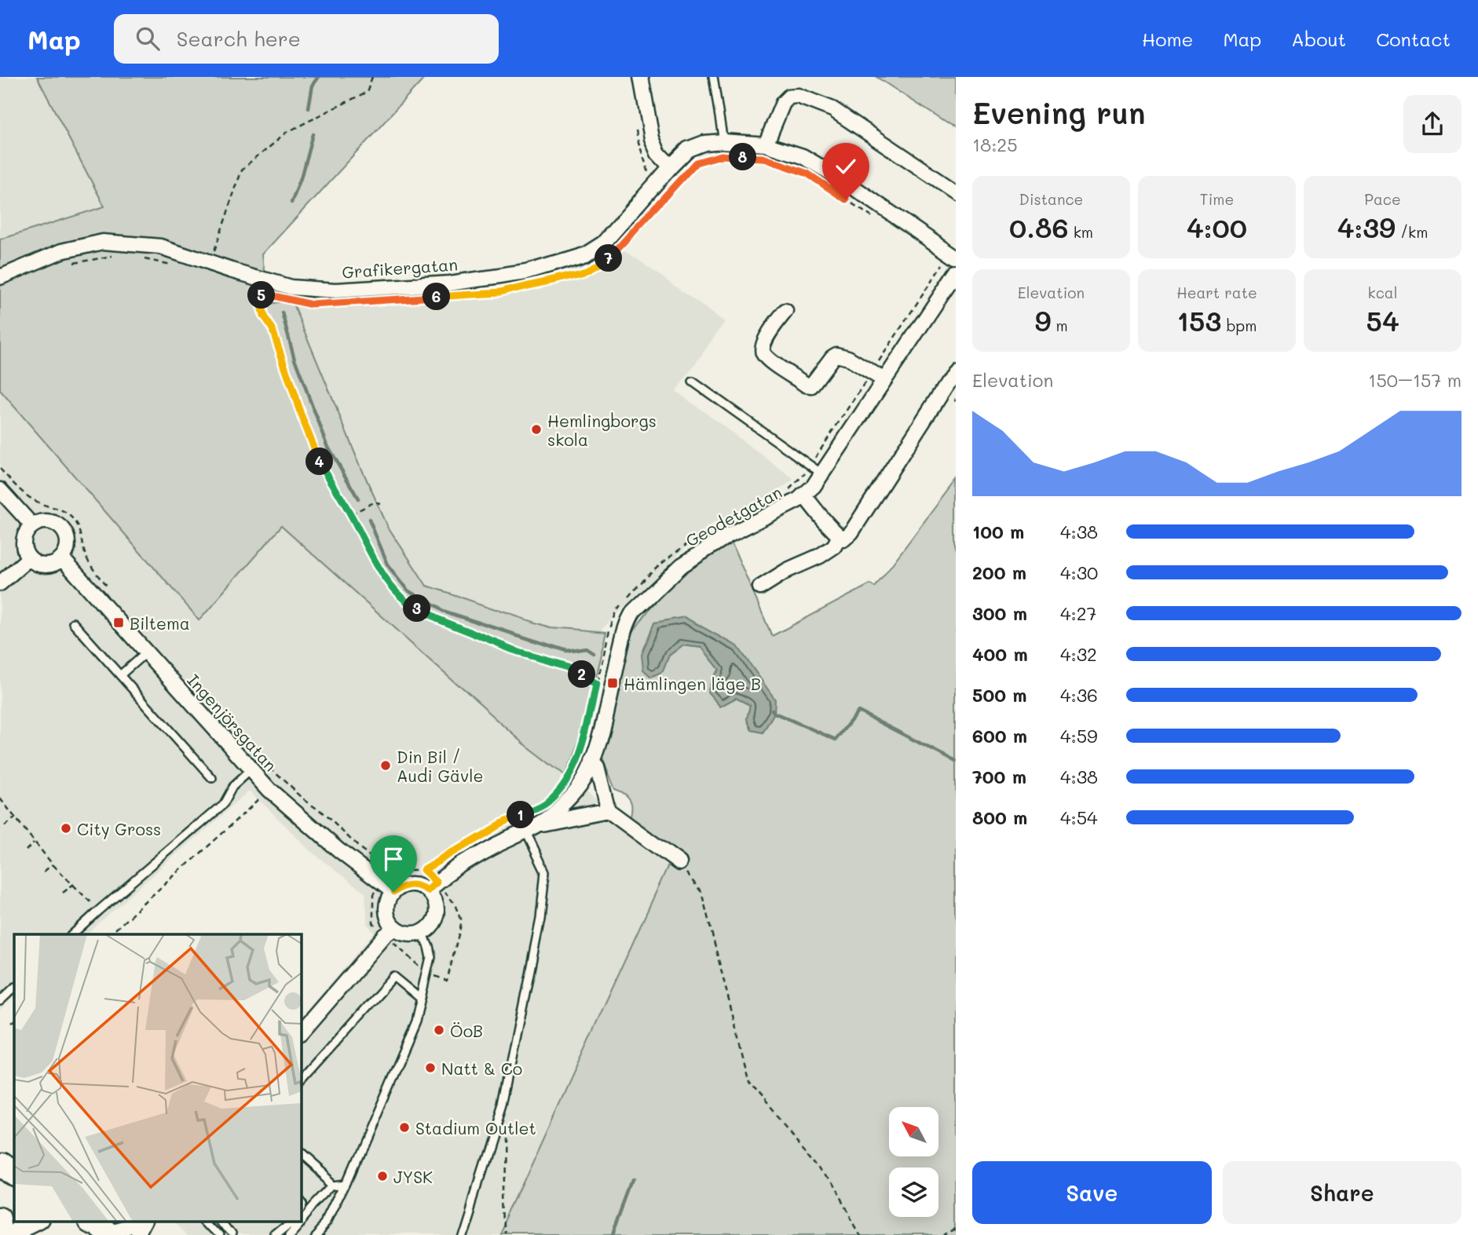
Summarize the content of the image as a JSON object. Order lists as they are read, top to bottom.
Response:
{
  "streets": {
    "street": ["Grafikergatan", "Geodetgatan", "Ingenjörsgatan"]
  },
  "crossings": [
    ["Geodetgatan", "Ingenjörsgatan"]
  ],
  "places": {
    "other": [
      "Hemlingborgs skola",
      "Din Bil / Audi Gävle",
      "City Gross",
      "ÖoB",
      "Natt & Co",
      "Stadium Outlet",
      "JYSK"
    ],
    "transit": ["Biltema", "Hämlingen läge B"]
  },
  "north": "top left",
  "page": {
    "header": "Map",
    "search": "Search here",
    "nav": [
      "Home",
      "Map",
      "About",
      "Contact"
    ],
    "heading": ["Evening run", "18:25"],
    "pins": [
      "8",
      "7",
      "5",
      "6",
      "4",
      "3",
      "2",
      "1"
    ],
    "stats": [
      ["Distance", "0.86 km"],
      ["Time", "4:00"],
      ["Pace", "4:39 /km"],
      ["Elevation", "9 m"],
      ["Heart rate", "153 bpm"],
      ["kcal", "54"]
    ],
    "chart": ["Elevation", "150–157 m"],
    "list": [
      {
        "name": "100 m",
        "note": "4:38"
      },
      {
        "name": "200 m",
        "note": "4:30"
      },
      {
        "name": "300 m",
        "note": "4:27"
      },
      {
        "name": "400 m",
        "note": "4:32"
      },
      {
        "name": "500 m",
        "note": "4:36"
      },
      {
        "name": "600 m",
        "note": "4:59"
      },
      {
        "name": "700 m",
        "note": "4:38"
      },
      {
        "name": "800 m",
        "note": "4:54"
      }
    ],
    "buttons": ["Save", "Share"]
  }
}
